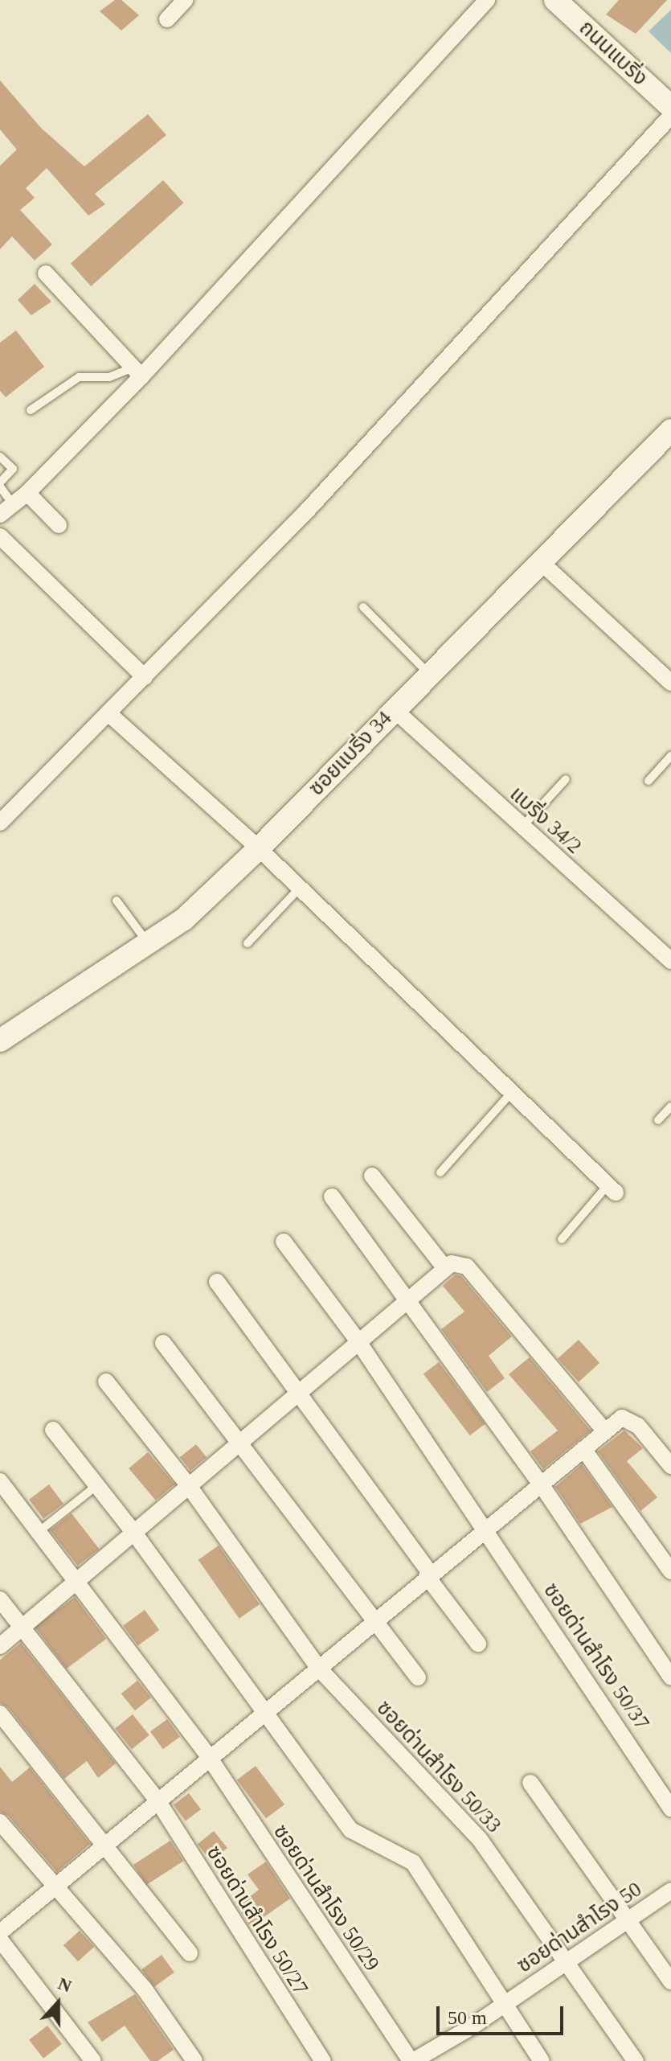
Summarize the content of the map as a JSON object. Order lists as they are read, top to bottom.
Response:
{
  "streets": {
    "street": [
      "ถนนแบริ่ง",
      "ซอยแบริ่ง 34",
      "แบริ่ง 34/2",
      "ซอยด่านสำโรง 50/37",
      "ซอยด่านสำโรง 50/33",
      "ซอยด่านสำโรง 50/29",
      "ซอยด่านสำโรง 50/27",
      "ซอยด่านสำโรง 50"
    ]
  },
  "crossings": [
    ["ซอยแบริ่ง 34", "แบริ่ง 34/2"],
    ["ซอยด่านสำโรง 50/33", "ซอยด่านสำโรง 50"],
    ["ซอยด่านสำโรง 50/29", "ซอยด่านสำโรง 50"]
  ],
  "scale_bar": "50 m",
  "north": "top"
}
